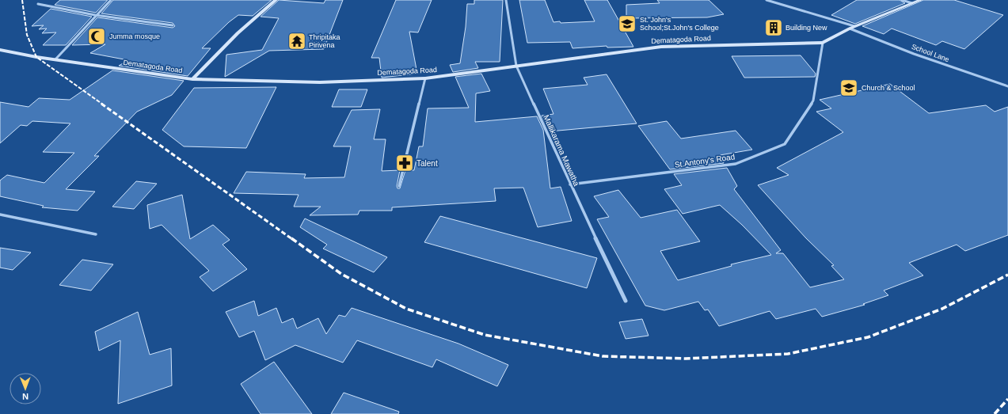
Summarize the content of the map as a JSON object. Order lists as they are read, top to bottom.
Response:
{
  "streets": {
    "main road": ["Dematagoda Road"],
    "street": ["School Lane", "Mallikarama Mawatha", "St.Antony's Road"]
  },
  "crossings": [
    ["Dematagoda Road", "School Lane"],
    ["Dematagoda Road", "Mallikarama Mawatha"],
    ["Dematagoda Road", "St.Antony's Road"],
    ["Mallikarama Mawatha", "St.Antony's Road"]
  ],
  "places": {
    "school or university": ["St. John's School;St.John's College", "Church & School"],
    "building": ["Building New"],
    "mosque": ["Jumma mosque"],
    "temple": ["Thripitaka Pirivena"],
    "pharmacy": ["Talent"]
  },
  "north": "bottom"
}
